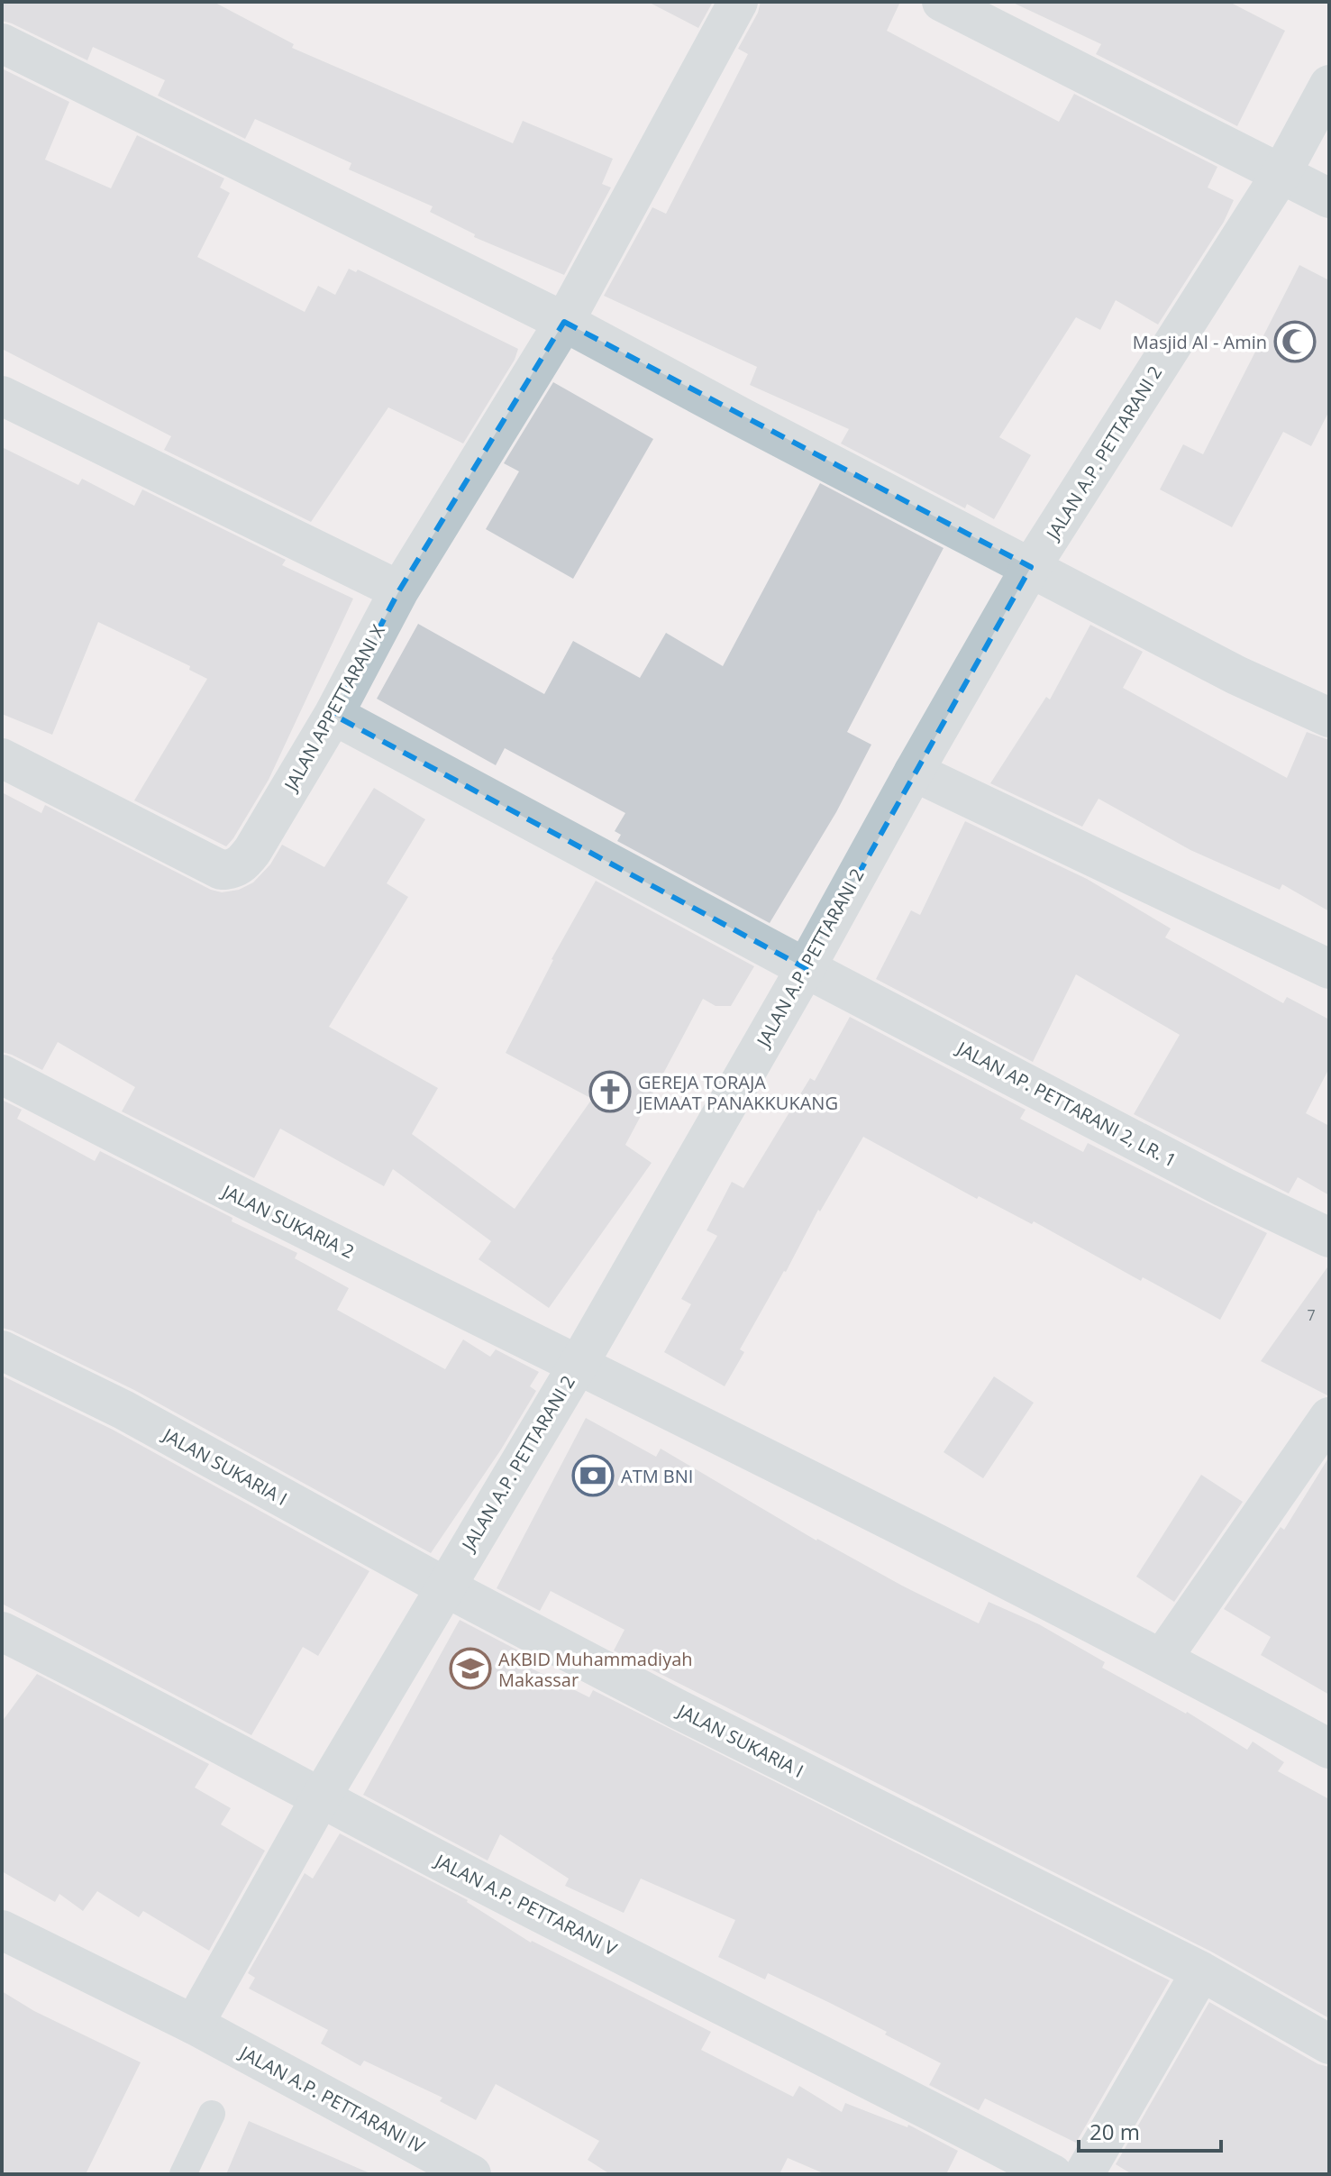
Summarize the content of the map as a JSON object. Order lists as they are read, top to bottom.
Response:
{
  "streets": {
    "street": [
      "JALAN A.P. PETTARANI 2",
      "JALAN APPETTARANI X",
      "JALAN AP. PETTARANI 2, LR. 1",
      "JALAN SUKARIA 2",
      "JALAN SUKARIA I",
      "JALAN A.P. PETTARANI V",
      "JALAN A.P. PETTARANI IV"
    ]
  },
  "crossings": [
    ["JALAN A.P. PETTARANI 2", "JALAN AP. PETTARANI 2, LR. 1"],
    ["JALAN A.P. PETTARANI 2", "JALAN SUKARIA 2"],
    ["JALAN A.P. PETTARANI 2", "JALAN SUKARIA I"],
    ["JALAN A.P. PETTARANI 2", "JALAN A.P. PETTARANI V"],
    ["JALAN A.P. PETTARANI 2", "JALAN A.P. PETTARANI IV"],
    ["JALAN APPETTARANI X", "JALAN AP. PETTARANI 2, LR. 1"]
  ],
  "places": {
    "mosque": ["Masjid Al - Amin"],
    "church": ["GEREJA TORAJA JEMAAT PANAKKUKANG"],
    "bank": ["ATM BNI"],
    "school or university": ["AKBID Muhammadiyah Makassar"]
  },
  "house_numbers": ["7"],
  "scale_bar": "20 m"
}
